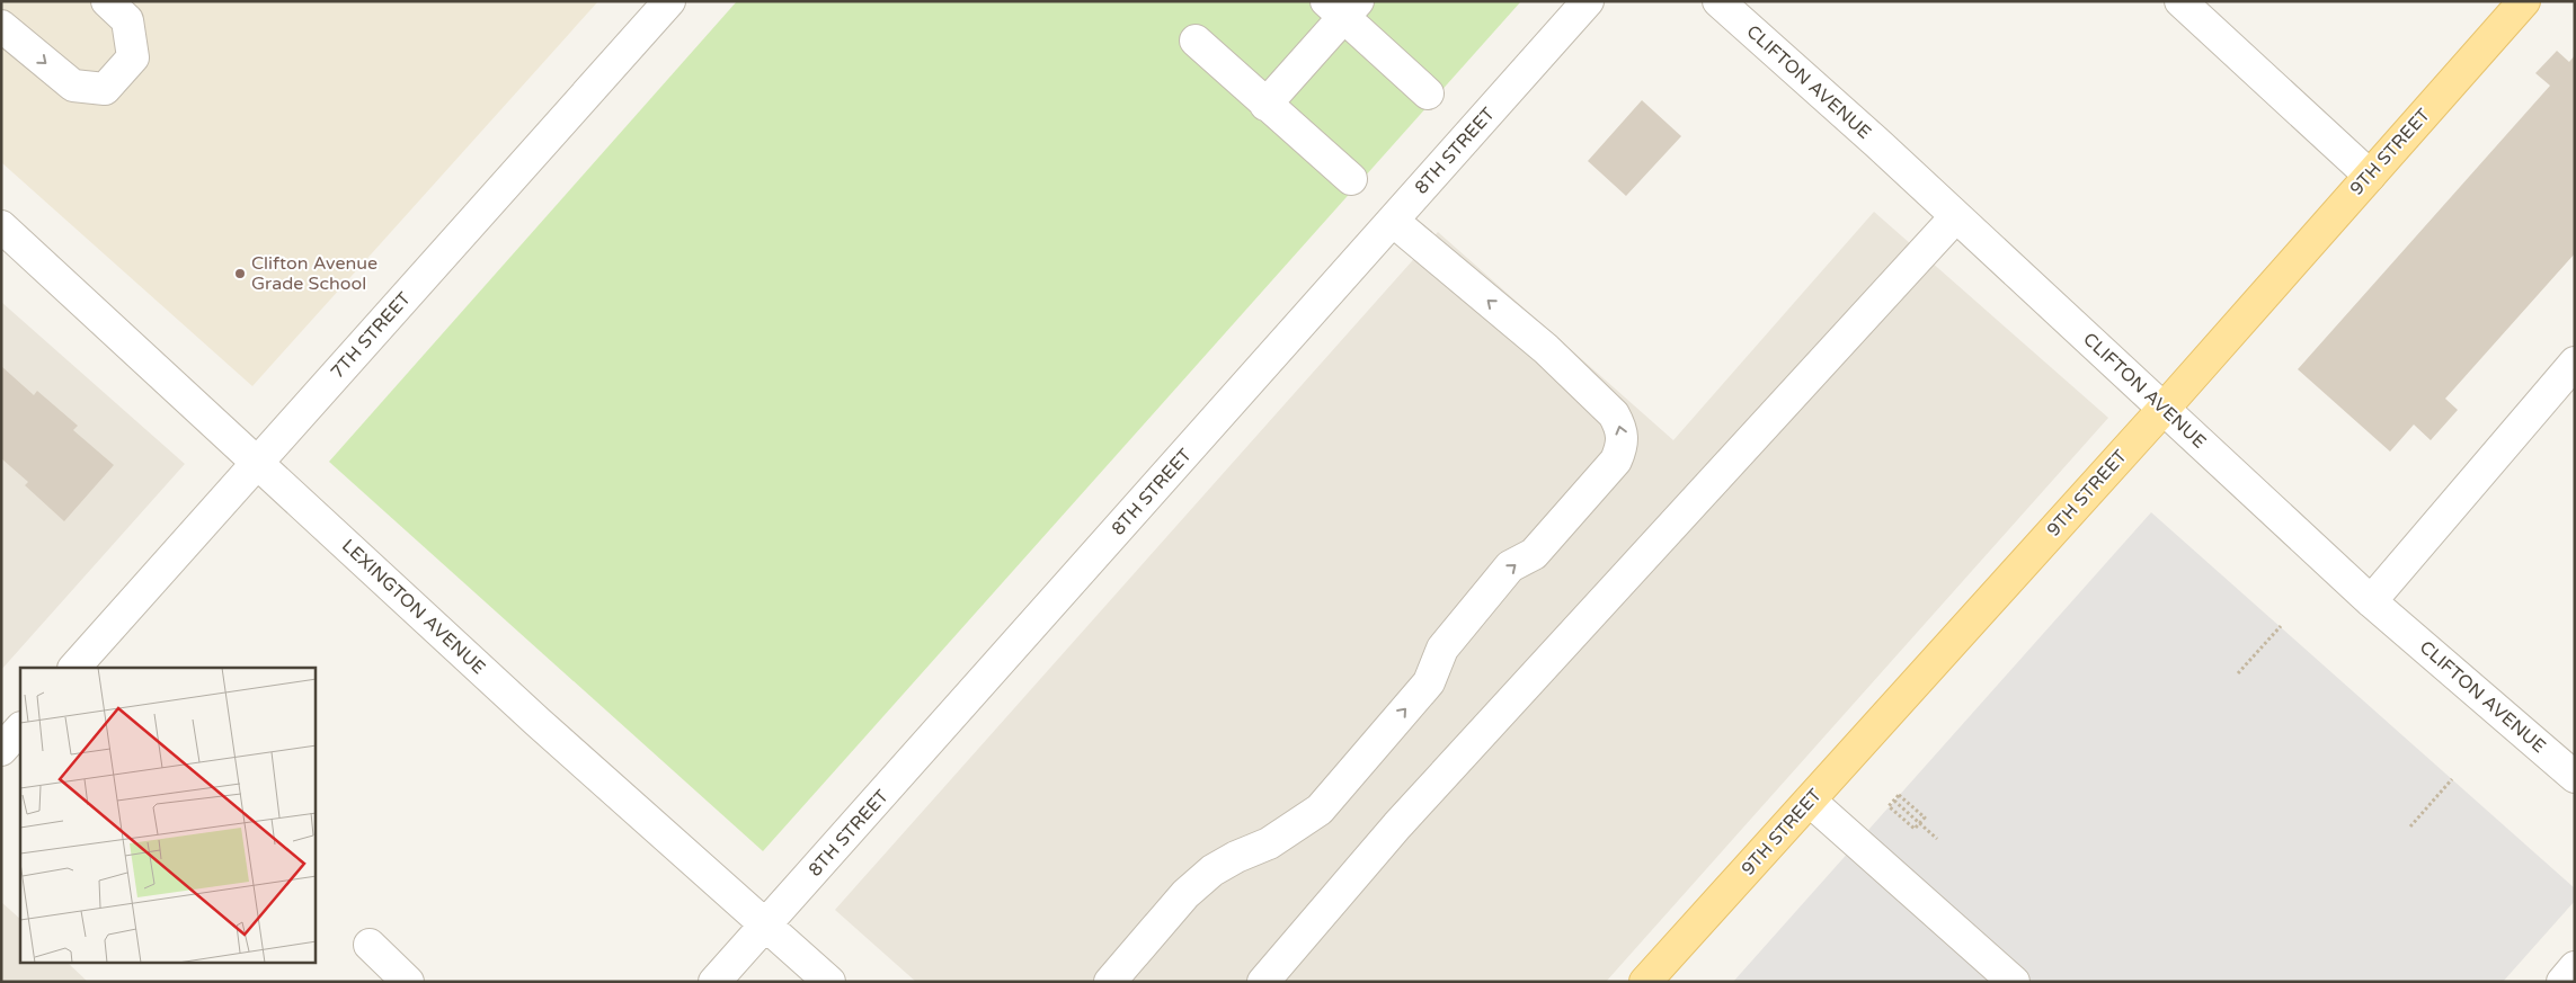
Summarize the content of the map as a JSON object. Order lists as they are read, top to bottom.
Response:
{
  "streets": {
    "main road": ["9TH STREET"],
    "street": [
      "CLIFTON AVENUE",
      "8TH STREET",
      "7TH STREET",
      "LEXINGTON AVENUE"
    ]
  },
  "crossings": [
    ["CLIFTON AVENUE", "9TH STREET"],
    ["8TH STREET", "LEXINGTON AVENUE"],
    ["7TH STREET", "LEXINGTON AVENUE"]
  ],
  "places": ["Clifton Avenue Grade School"]
}
